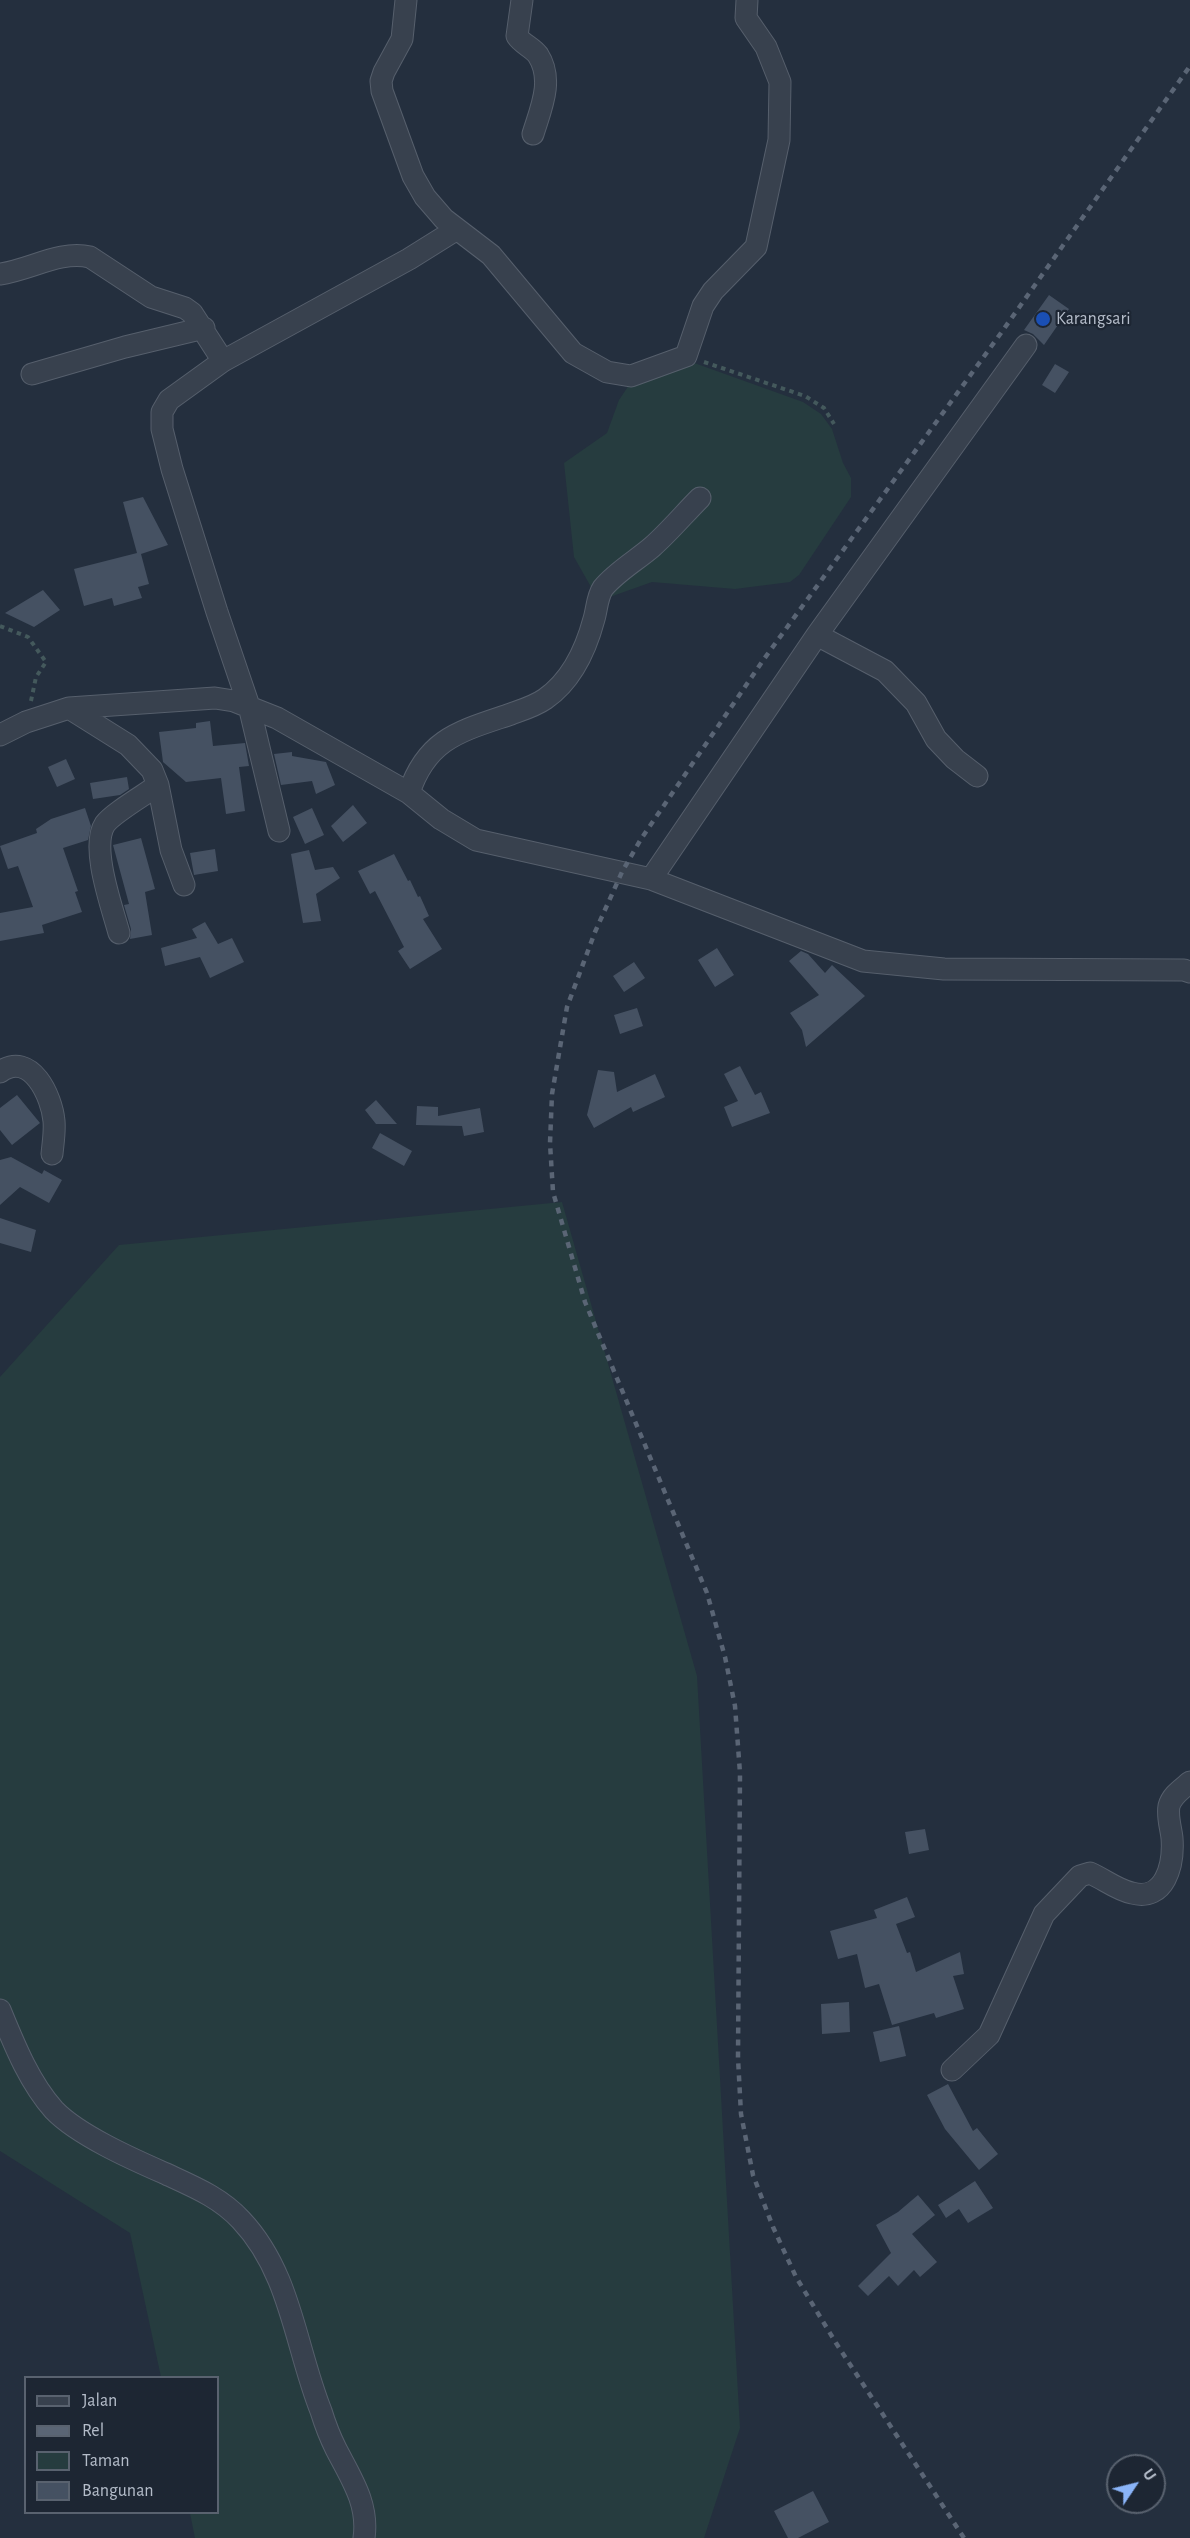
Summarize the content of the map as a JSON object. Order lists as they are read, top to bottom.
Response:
{
  "places": ["Karangsari"],
  "legend": [
    "Jalan",
    "Rel",
    "Taman",
    "Bangunan"
  ],
  "north": "top right"
}
